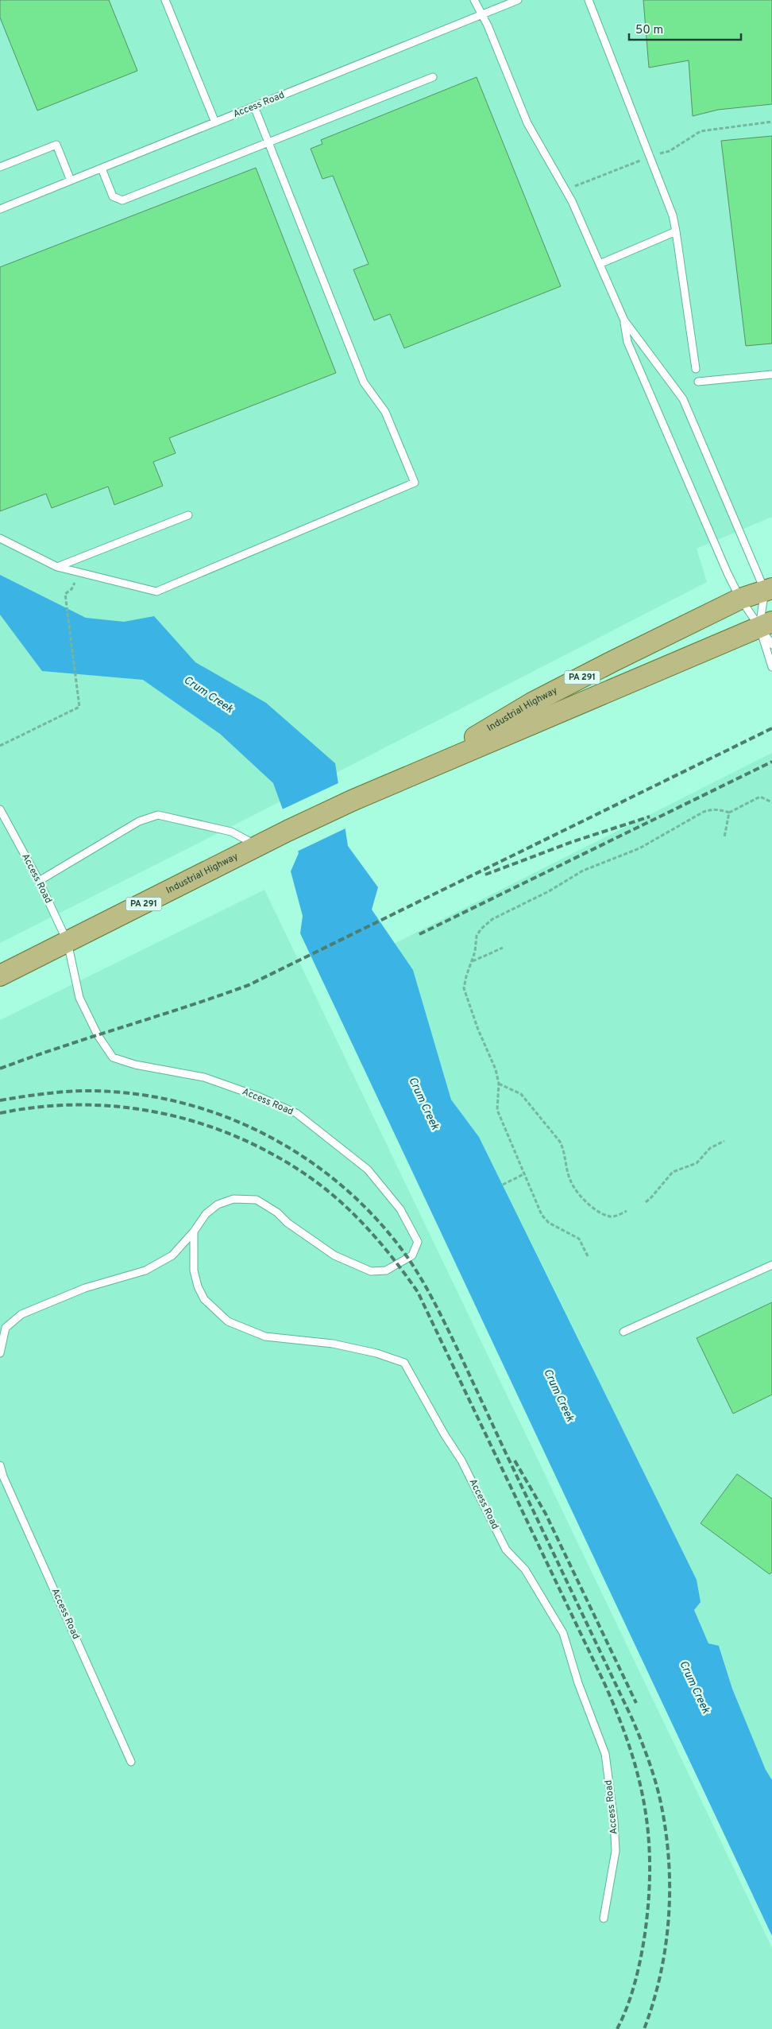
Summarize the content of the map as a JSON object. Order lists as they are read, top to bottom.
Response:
{
  "streets": {
    "main road": ["PA 291", "Industrial Highway"],
    "lane": ["Access Road"]
  },
  "crossings": [
    ["Access Road", "Industrial Highway"]
  ],
  "water": ["Crum Creek"],
  "scale_bar": "50 m"
}
